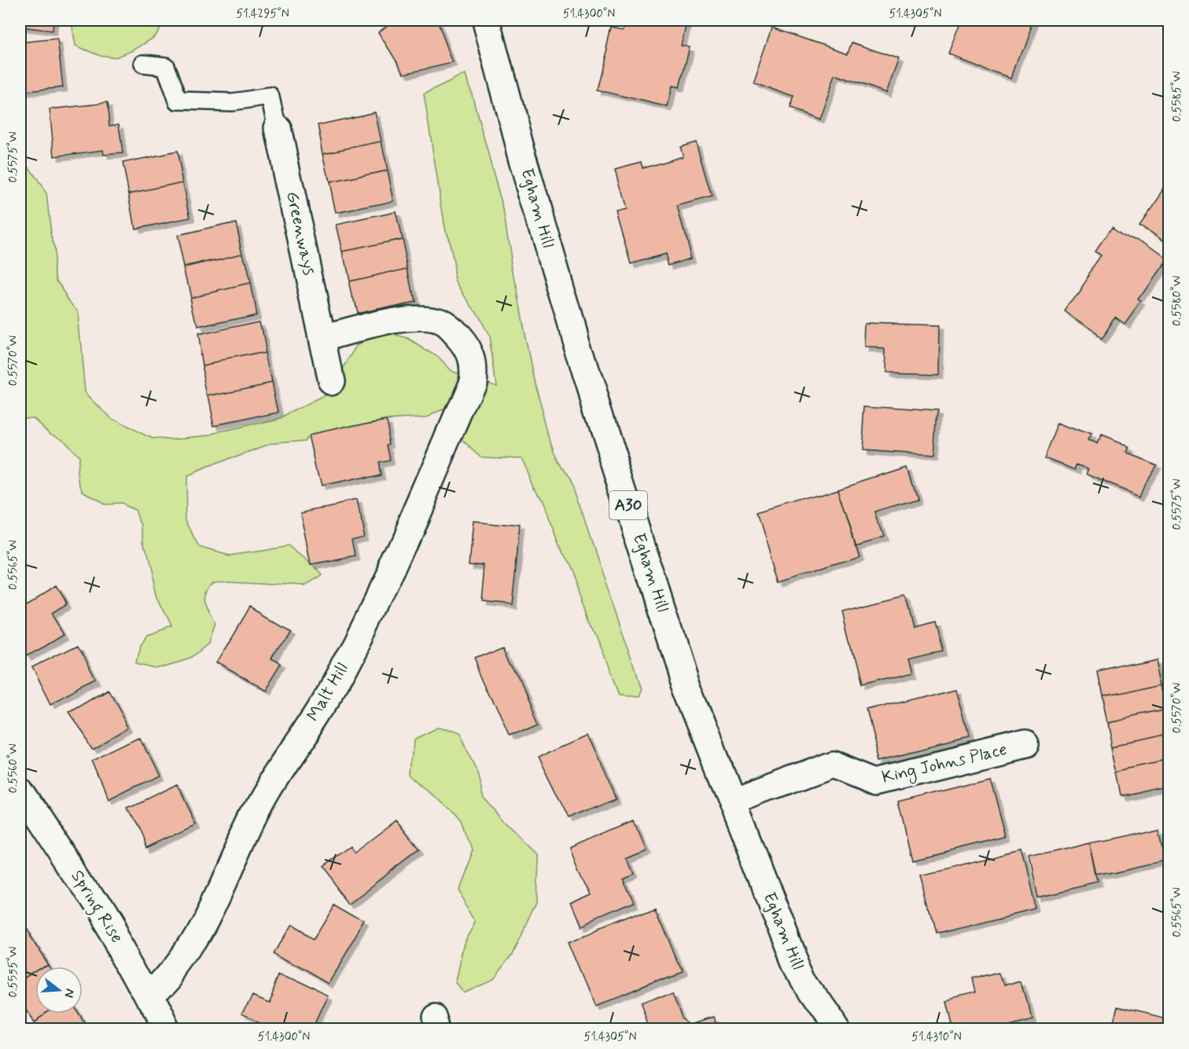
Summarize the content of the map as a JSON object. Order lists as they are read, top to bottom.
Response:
{
  "streets": {
    "street": [
      "Egham Hill",
      "Greenways",
      "A30",
      "Malt Hill",
      "King Johns Place",
      "Spring Rise"
    ]
  },
  "crossings": [
    ["Egham Hill", "King Johns Place"],
    ["Greenways", "Malt Hill"],
    ["Malt Hill", "Spring Rise"]
  ],
  "north": "right",
  "coordinates": [
    "51.4295°N",
    "51.4300°N",
    "51.4305°N",
    "0.5585°W",
    "0.5575°W",
    "0.5580°W",
    "0.5570°W",
    "0.5565°W",
    "0.5560°W",
    "0.5555°W",
    "51.4310°N"
  ]
}
